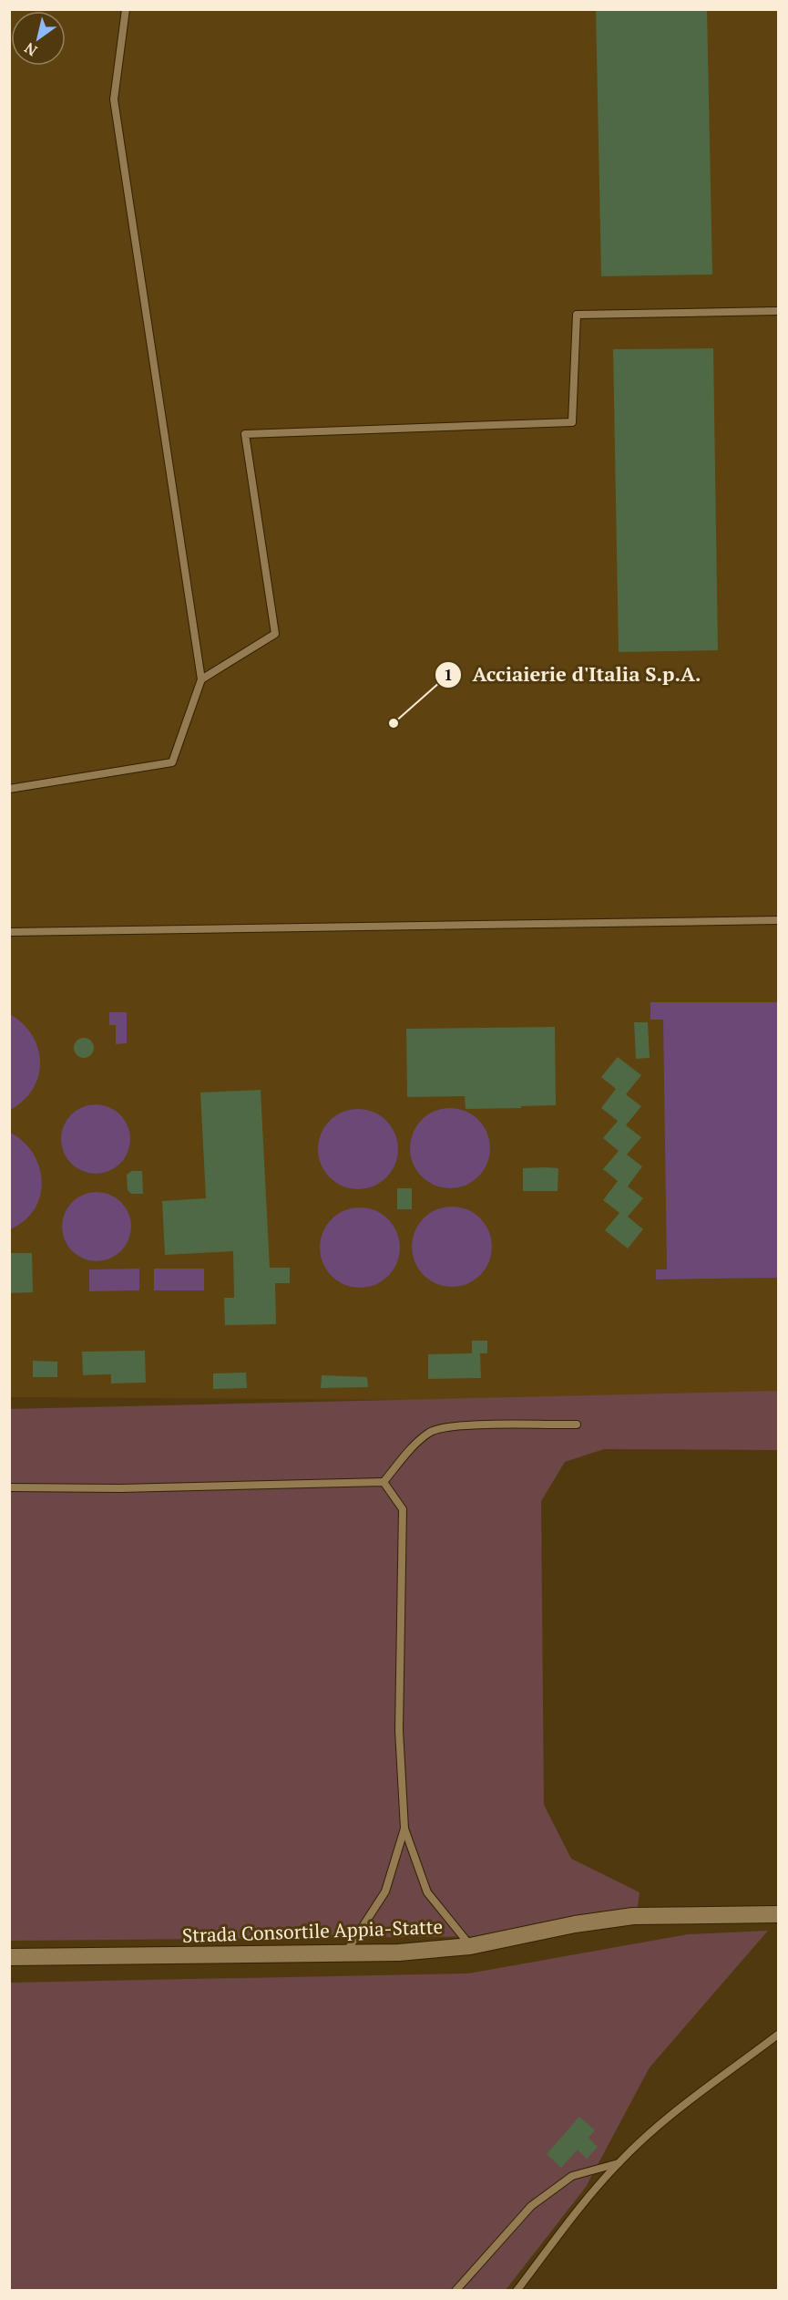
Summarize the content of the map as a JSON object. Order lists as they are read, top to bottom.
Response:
{
  "streets": {
    "street": ["Strada Consortile Appia-Statte"]
  },
  "places": ["Acciaierie d'Italia S.p.A."],
  "north": "bottom left"
}
